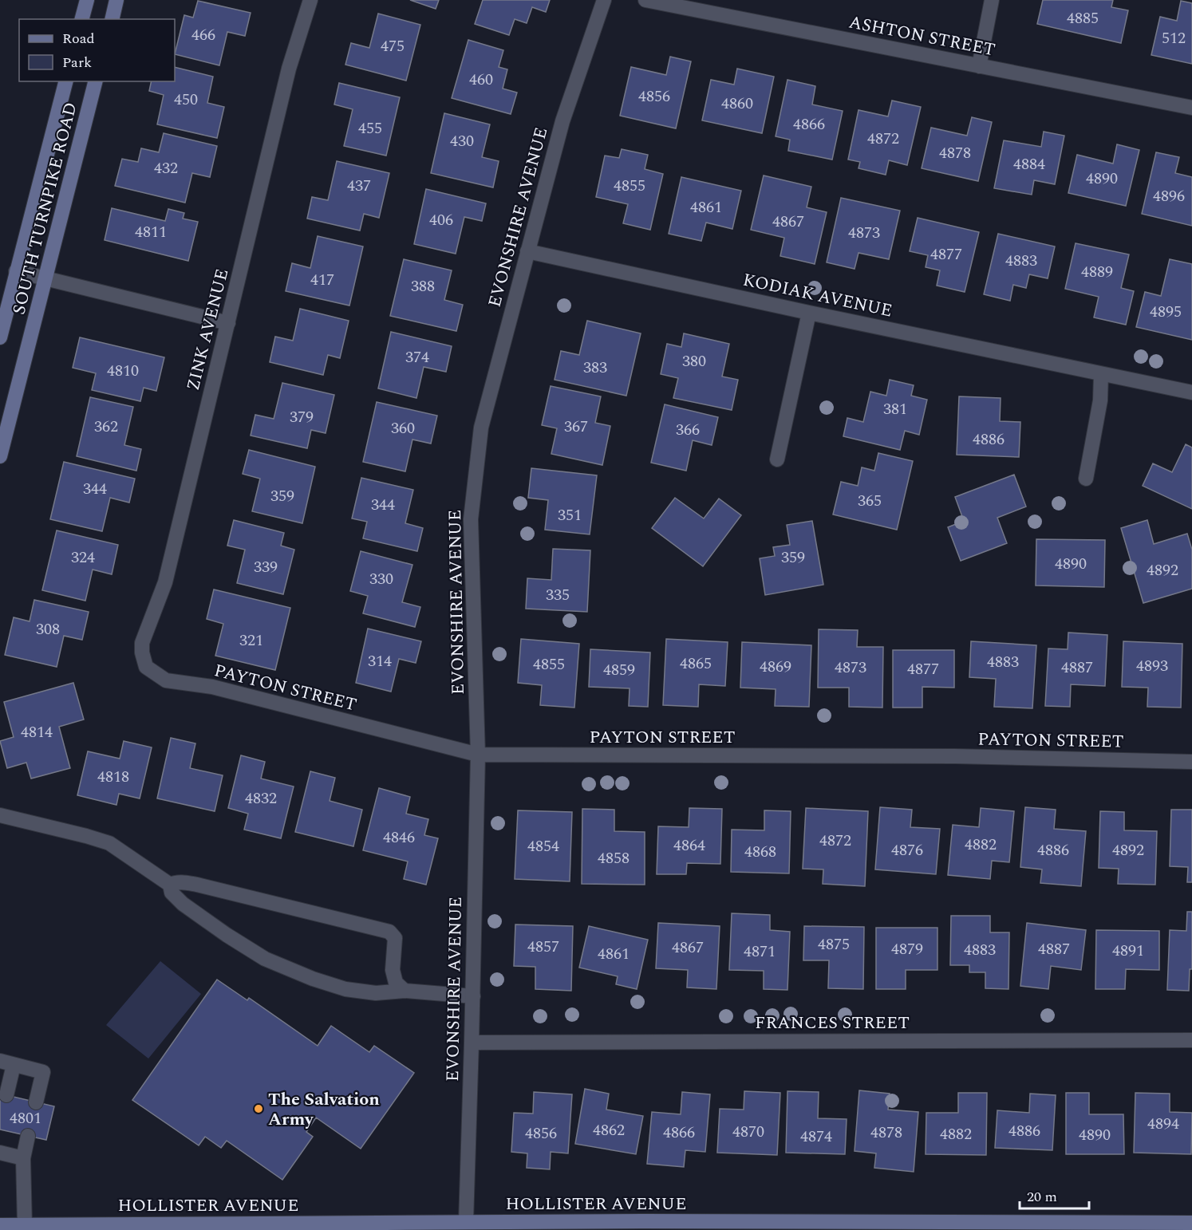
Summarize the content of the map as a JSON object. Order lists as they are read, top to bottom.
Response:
{
  "streets": {
    "main road": ["SOUTH TURNPIKE ROAD", "HOLLISTER AVENUE"],
    "street": [
      "ASHTON STREET",
      "EVONSHIRE AVENUE",
      "KODIAK AVENUE",
      "ZINK AVENUE",
      "PAYTON STREET",
      "FRANCES STREET"
    ]
  },
  "crossings": [
    ["EVONSHIRE AVENUE", "KODIAK AVENUE"],
    ["EVONSHIRE AVENUE", "PAYTON STREET"],
    ["EVONSHIRE AVENUE", "FRANCES STREET"],
    ["EVONSHIRE AVENUE", "HOLLISTER AVENUE"],
    ["ZINK AVENUE", "PAYTON STREET"]
  ],
  "places": ["The Salvation Army"],
  "house_numbers": [
    "4885",
    "466",
    "512",
    "475",
    "460",
    "4856",
    "450",
    "4860",
    "4866",
    "455",
    "4872",
    "430",
    "4878",
    "4884",
    "432",
    "4890",
    "437",
    "4855",
    "4896",
    "4861",
    "406",
    "4867",
    "4811",
    "4873",
    "4877",
    "4883",
    "4889",
    "417",
    "388",
    "4895",
    "374",
    "380",
    "383",
    "4810",
    "381",
    "379",
    "362",
    "367",
    "360",
    "366",
    "4886",
    "344",
    "359",
    "365",
    "344",
    "351",
    "324",
    "359",
    "4890",
    "339",
    "4892",
    "330",
    "335",
    "308",
    "321",
    "314",
    "4883",
    "4865",
    "4855",
    "4893",
    "4869",
    "4873",
    "4887",
    "4877",
    "4859",
    "4814",
    "4818",
    "4832",
    "4846",
    "4872",
    "4882",
    "4864",
    "4854",
    "4876",
    "4886",
    "4892",
    "4868",
    "4858",
    "4875",
    "4857",
    "4867",
    "4879",
    "4887",
    "4883",
    "4891",
    "4871",
    "4861",
    "4801",
    "4894",
    "4862",
    "4886",
    "4870",
    "4866",
    "4878",
    "4856",
    "4882",
    "4890",
    "4874"
  ],
  "legend": ["Road", "Park"],
  "scale_bar": "20 m"
}
